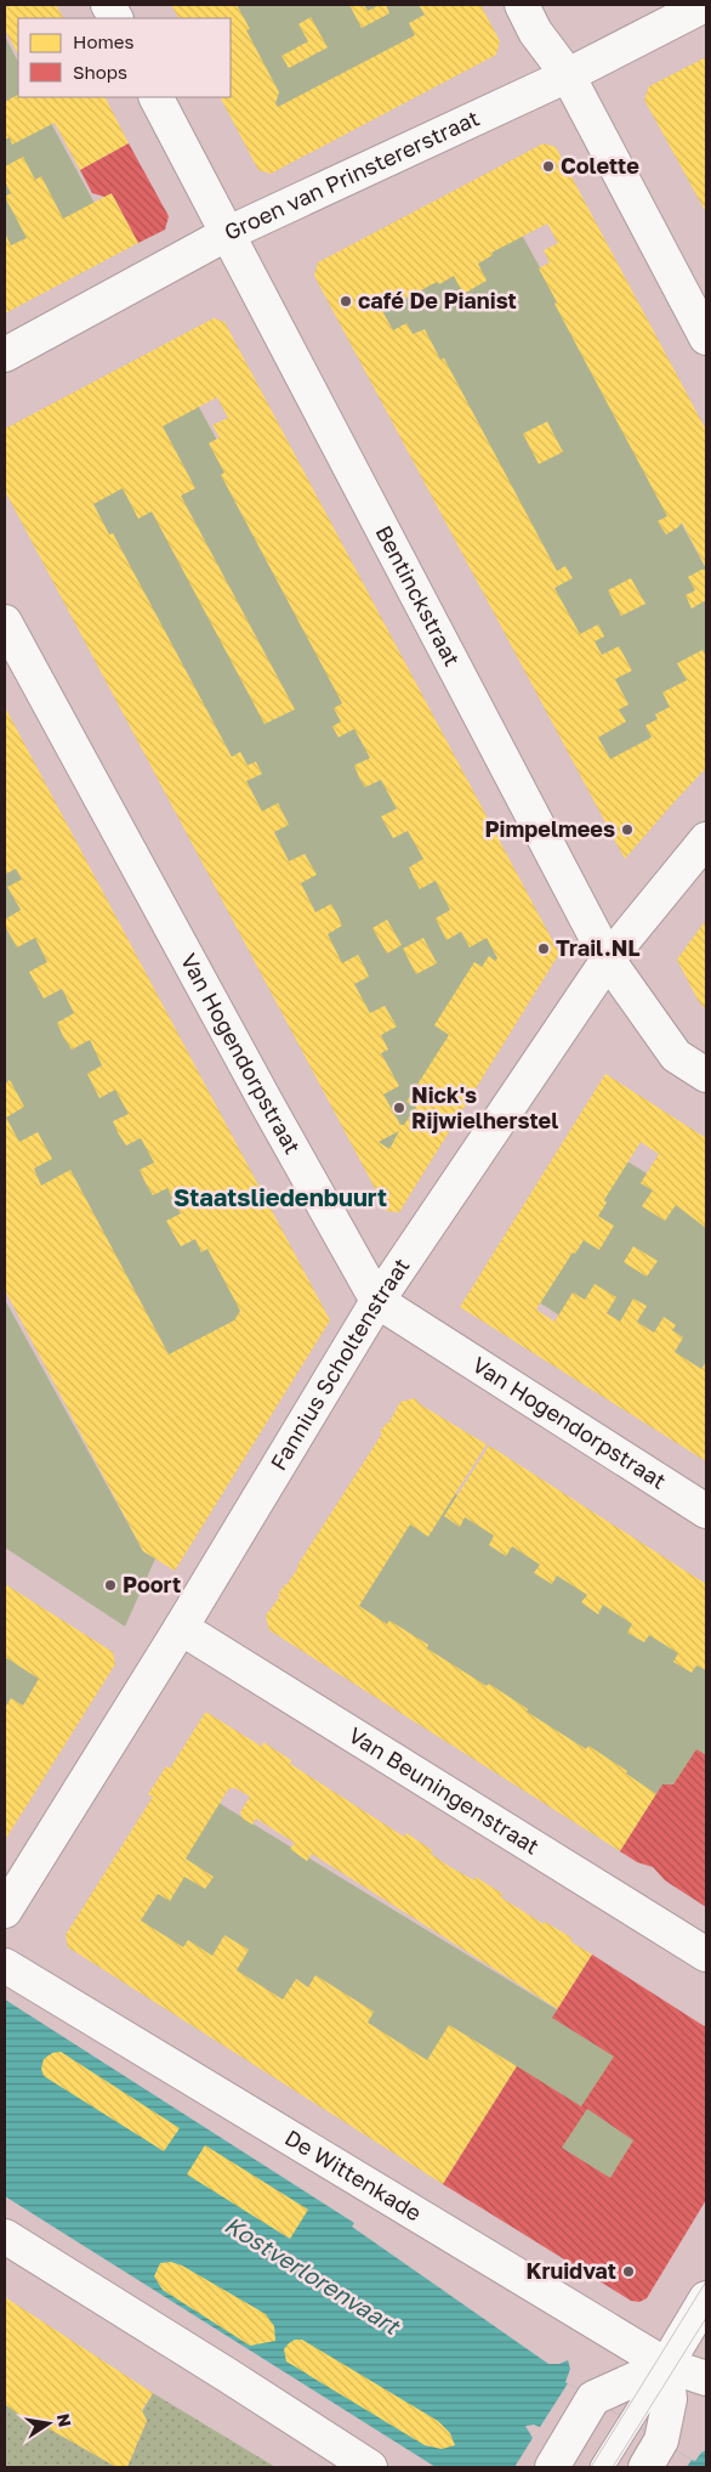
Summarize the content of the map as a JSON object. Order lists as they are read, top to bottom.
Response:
{
  "streets": {
    "street": [
      "Groen van Prinstererstraat",
      "Bentinckstraat",
      "Van Hogendorpstraat",
      "Fannius Scholtenstraat",
      "Van Beuningenstraat",
      "De Wittenkade"
    ]
  },
  "crossings": [
    ["Groen van Prinstererstraat", "Bentinckstraat"],
    ["Bentinckstraat", "Fannius Scholtenstraat"],
    ["Van Hogendorpstraat", "Fannius Scholtenstraat"],
    ["Fannius Scholtenstraat", "Van Beuningenstraat"]
  ],
  "districts": ["Staatsliedenbuurt"],
  "water": ["Kostverlorenvaart"],
  "places": [
    "Colette",
    "café De Pianist",
    "Pimpelmees",
    "Trail.NL",
    "Nick's Rijwielherstel",
    "Poort",
    "Kruidvat"
  ],
  "legend": ["Homes", "Shops"],
  "north": "right"
}
